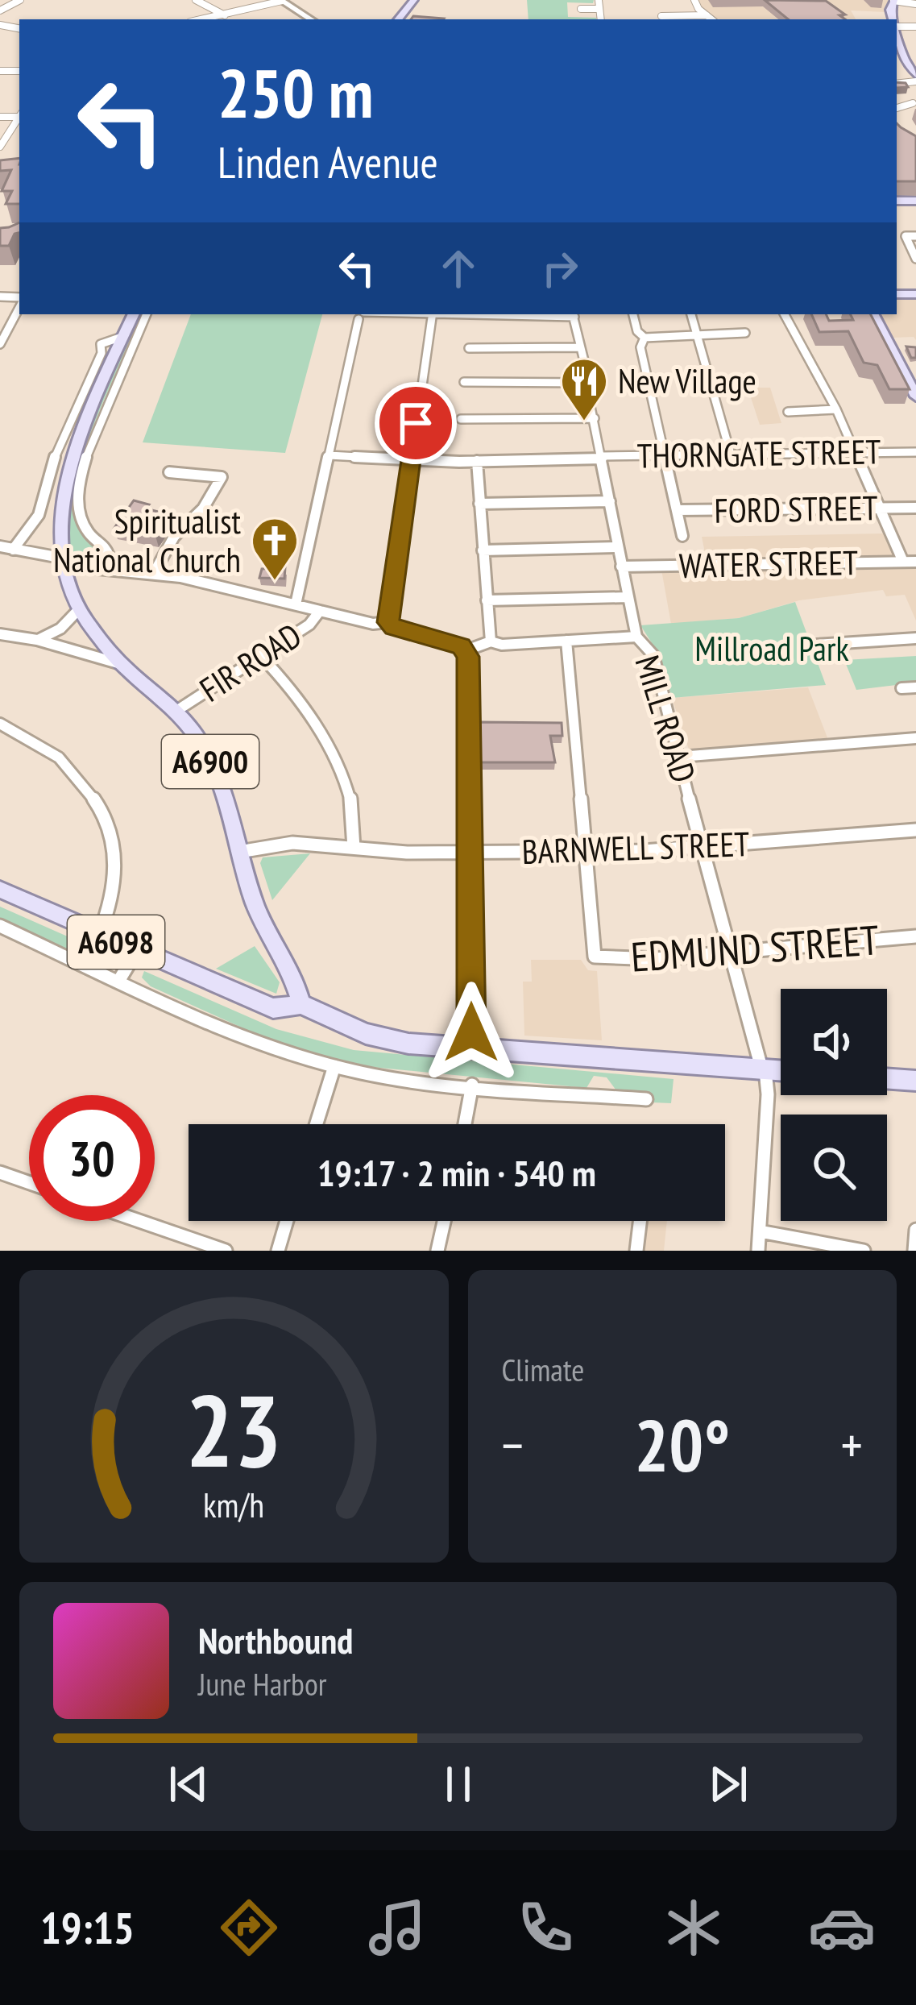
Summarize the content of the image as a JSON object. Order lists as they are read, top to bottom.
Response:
{
  "streets": {
    "main road": ["A6900", "A6098"],
    "street": [
      "THORNGATE STREET",
      "FORD STREET",
      "WATER STREET",
      "FIR ROAD",
      "MILL ROAD",
      "BARNWELL STREET",
      "EDMUND STREET"
    ]
  },
  "crossings": [
    ["THORNGATE STREET", "MILL ROAD"],
    ["WATER STREET", "MILL ROAD"],
    ["FIR ROAD", "A6900"],
    ["MILL ROAD", "BARNWELL STREET"],
    ["MILL ROAD", "A6098"],
    ["MILL ROAD", "EDMUND STREET"],
    ["A6900", "BARNWELL STREET"],
    ["A6900", "A6098"],
    ["BARNWELL STREET", "EDMUND STREET"]
  ],
  "parks": ["Millroad Park"],
  "places": {
    "restaurant": ["New Village"],
    "church": ["Spiritualist National Church"]
  },
  "page": {
    "turn": ["250 m", "Linden Avenue"],
    "limit": "30",
    "trip": "19:17 · 2 min · 540 m",
    "tile": "Climate",
    "heat": ["−", "20°", "+"],
    "song": ["Northbound", "June Harbor"],
    "tabs": "19:15",
    "gauge": ["23", "km/h"]
  }
}
